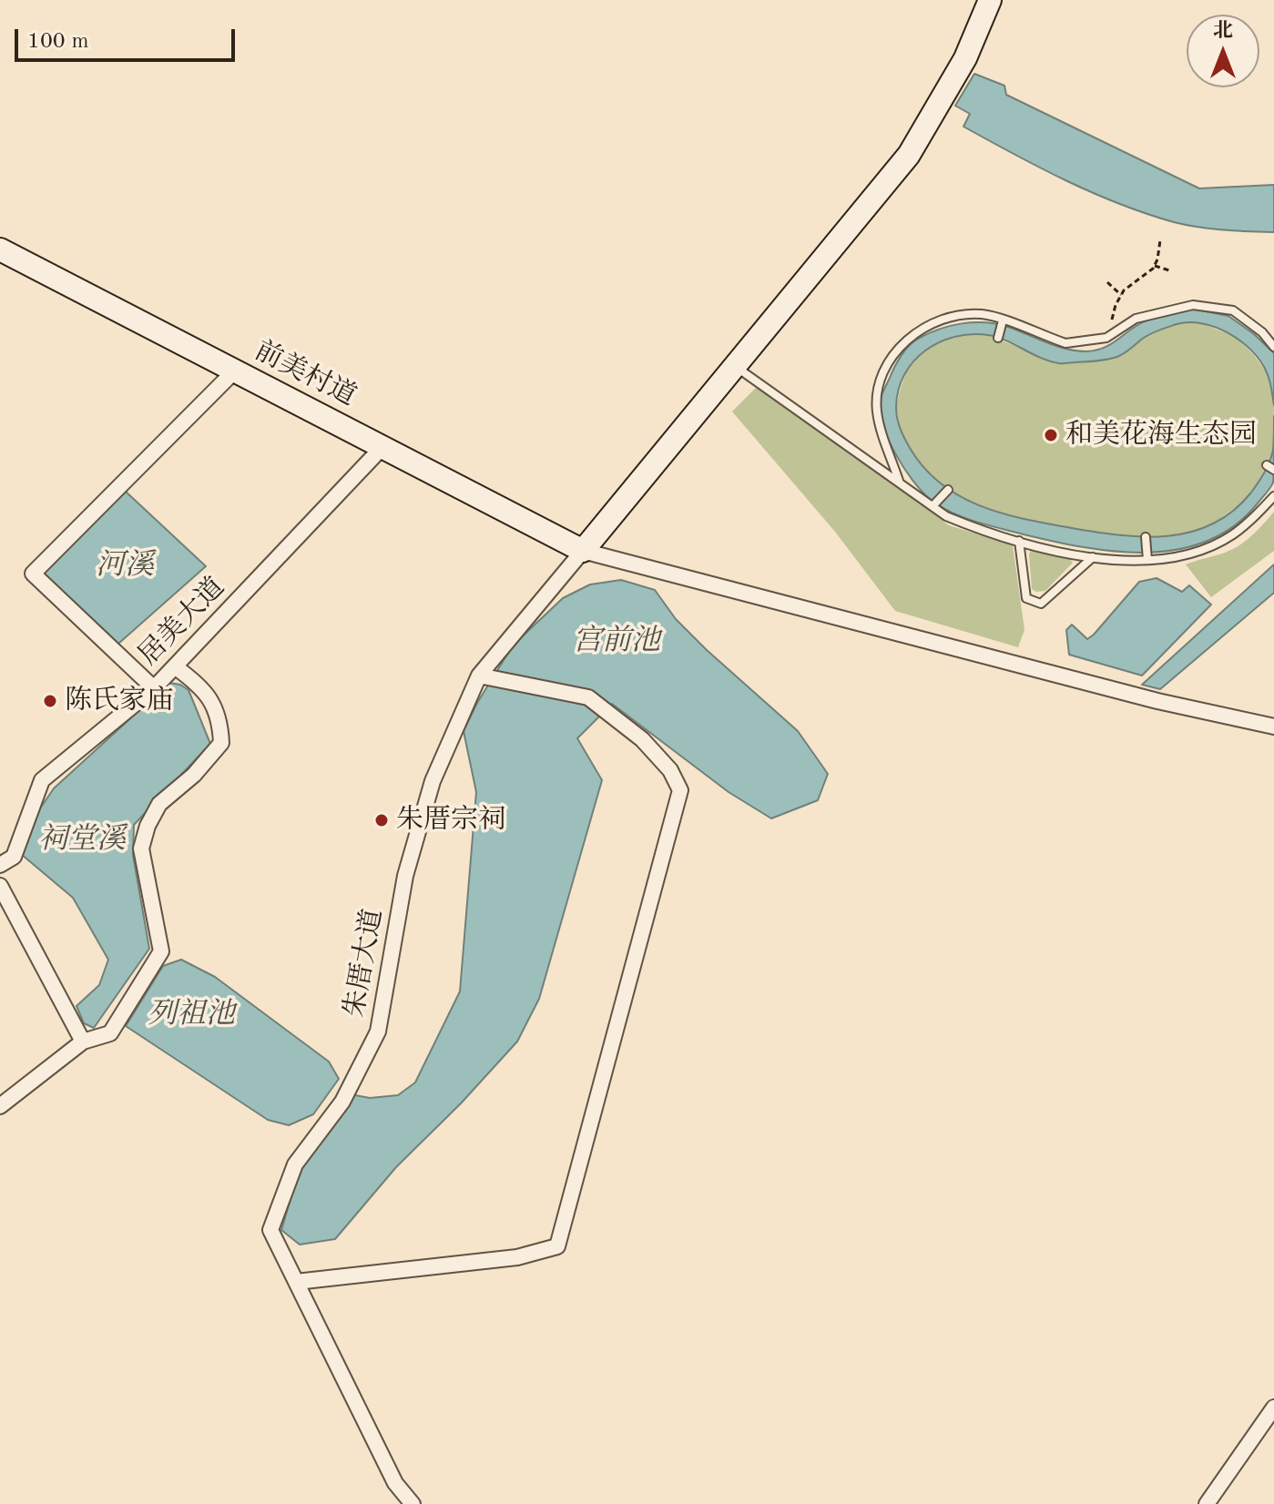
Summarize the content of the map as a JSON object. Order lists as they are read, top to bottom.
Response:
{
  "streets": {
    "street": ["前美村道", "居美大道", "朱厝大道"]
  },
  "crossings": [
    ["前美村道", "居美大道"],
    ["前美村道", "朱厝大道"]
  ],
  "water": [
    "河溪",
    "宫前池",
    "祠堂溪",
    "列祖池"
  ],
  "places": ["和美花海生态园", "陈氏家庙", "朱厝宗祠"],
  "scale_bar": "100 m",
  "north": "top"
}
